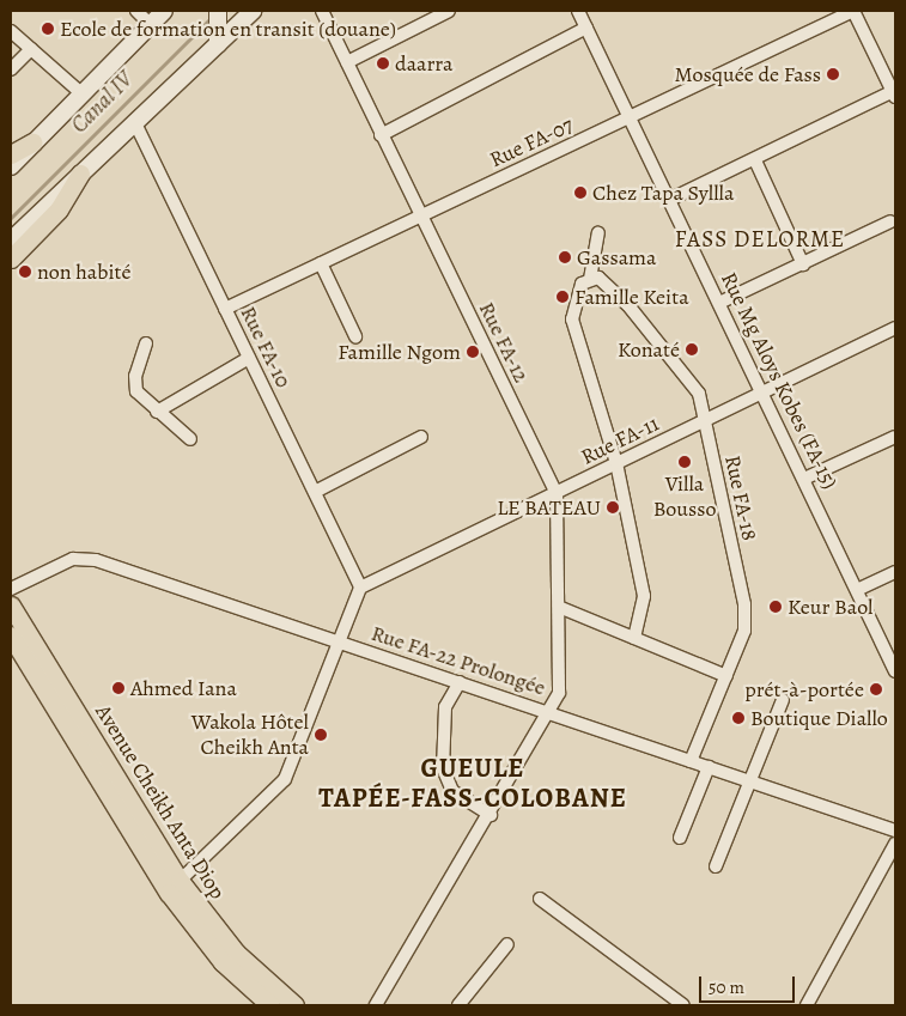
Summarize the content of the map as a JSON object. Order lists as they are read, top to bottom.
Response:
{
  "streets": {
    "main road": ["Avenue Cheikh Anta Diop"],
    "street": [
      "Rue FA-07",
      "Rue FA-12",
      "Rue FA-10",
      "Rue Mg Aloys Kobes (FA-15)",
      "Rue FA-11",
      "Rue FA-18",
      "Rue FA-22 Prolongée"
    ]
  },
  "crossings": [
    ["Rue FA-07", "Rue FA-12"],
    ["Rue FA-07", "Rue FA-10"],
    ["Rue FA-07", "Rue Mg Aloys Kobes (FA-15)"],
    ["Rue FA-12", "Rue FA-11"],
    ["Rue FA-12", "Rue FA-22 Prolongée"],
    ["Rue FA-10", "Rue FA-11"],
    ["Rue Mg Aloys Kobes (FA-15)", "Rue FA-11"],
    ["Rue FA-11", "Rue FA-18"],
    ["Rue FA-18", "Rue FA-22 Prolongée"]
  ],
  "districts": ["FASS DELORME", "GUEULE TAPÉE-FASS-COLOBANE"],
  "water": ["Canal IV"],
  "places": [
    "Ecole de formation en transit (douane)",
    "daarra",
    "Mosquée de Fass",
    "Chez Tapa Syllla",
    "Gassama",
    "non habité",
    "Famille Keita",
    "Konaté",
    "Famille Ngom",
    "Villa Bousso",
    "LE BATEAU",
    "Keur Baol",
    "Ahmed Iana",
    "prét-à-portée",
    "Boutique Diallo",
    "Wakola Hôtel Cheikh Anta"
  ],
  "scale_bar": "50 m"
}
